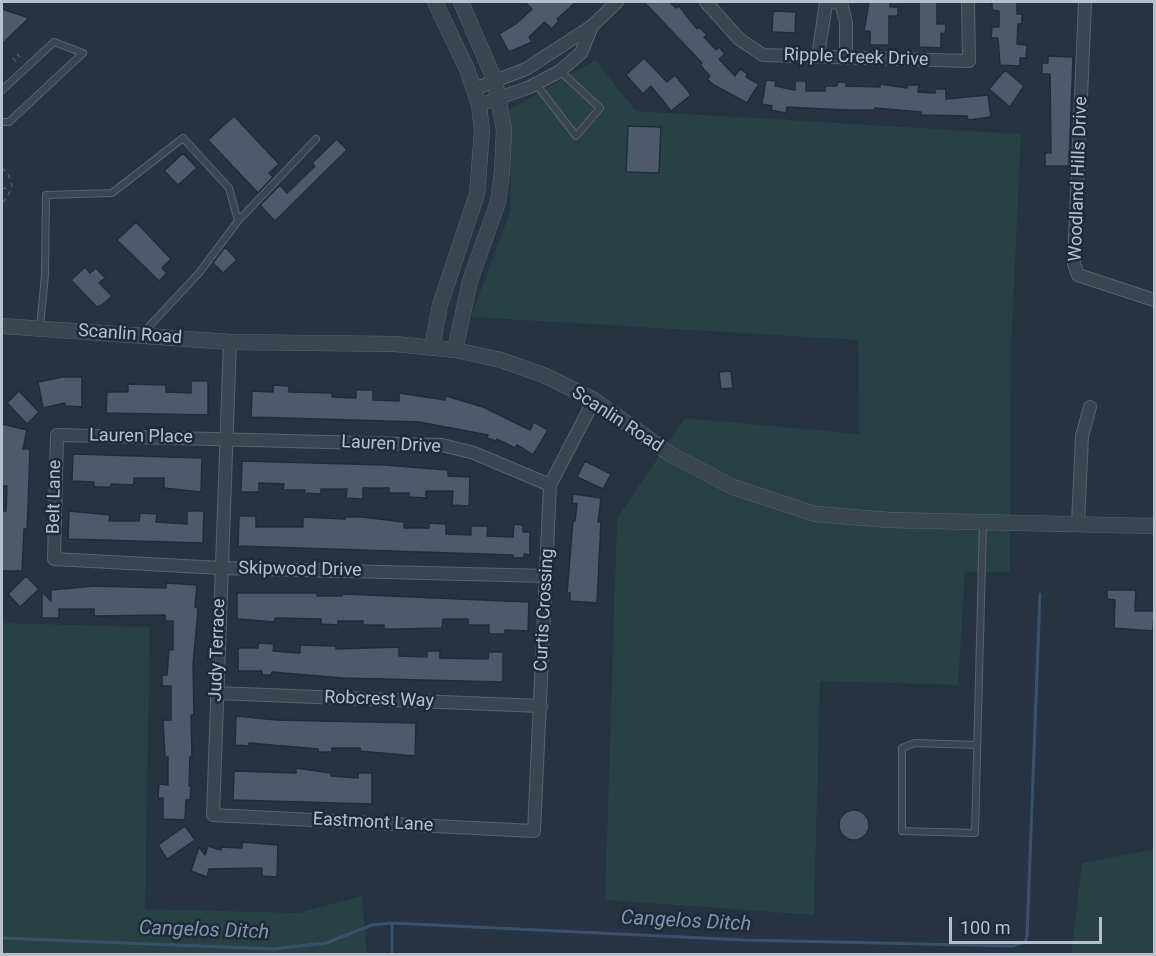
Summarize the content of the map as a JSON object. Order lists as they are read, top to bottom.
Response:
{
  "streets": {
    "street": [
      "Ripple Creek Drive",
      "Woodland Hills Drive",
      "Scanlin Road",
      "Lauren Place",
      "Lauren Drive",
      "Belt Lane",
      "Skipwood Drive",
      "Curtis Crossing",
      "Judy Terrace",
      "Robcrest Way",
      "Eastmont Lane"
    ]
  },
  "crossings": [
    ["Scanlin Road", "Curtis Crossing"],
    ["Scanlin Road", "Judy Terrace"],
    ["Lauren Place", "Lauren Drive"],
    ["Lauren Place", "Belt Lane"],
    ["Lauren Place", "Judy Terrace"],
    ["Lauren Drive", "Curtis Crossing"],
    ["Lauren Drive", "Judy Terrace"],
    ["Belt Lane", "Skipwood Drive"],
    ["Skipwood Drive", "Curtis Crossing"],
    ["Skipwood Drive", "Judy Terrace"],
    ["Curtis Crossing", "Robcrest Way"],
    ["Curtis Crossing", "Eastmont Lane"],
    ["Judy Terrace", "Robcrest Way"],
    ["Judy Terrace", "Eastmont Lane"]
  ],
  "water": ["Cangelos Ditch"],
  "scale_bar": "100 m"
}
